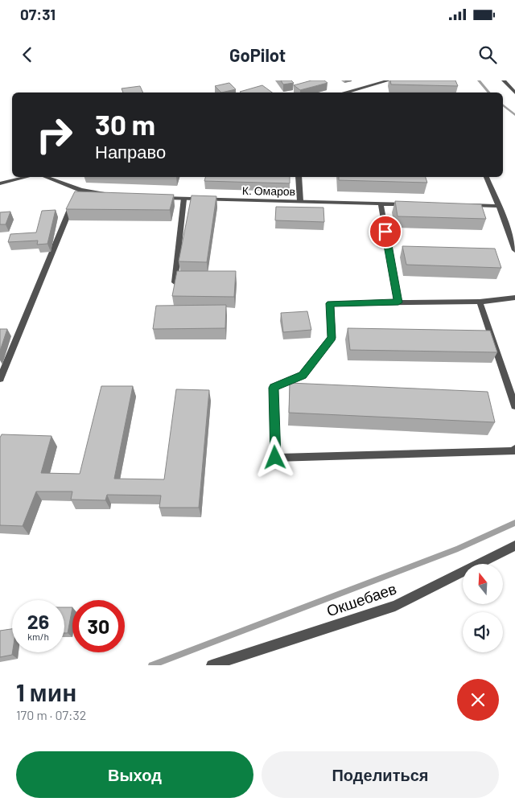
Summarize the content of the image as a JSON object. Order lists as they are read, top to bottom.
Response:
{
  "streets": {
    "street": ["К. Омаров", "Окшебаев"]
  },
  "north": "top",
  "page": {
    "status": "07:31",
    "header": "GoPilot",
    "turn": ["30 m", "Направо"],
    "speed": "26 km/h",
    "limit": "30",
    "heading": ["1 мин", "170 m · 07:32"],
    "buttons": ["Выход", "Поделиться"]
  }
}
